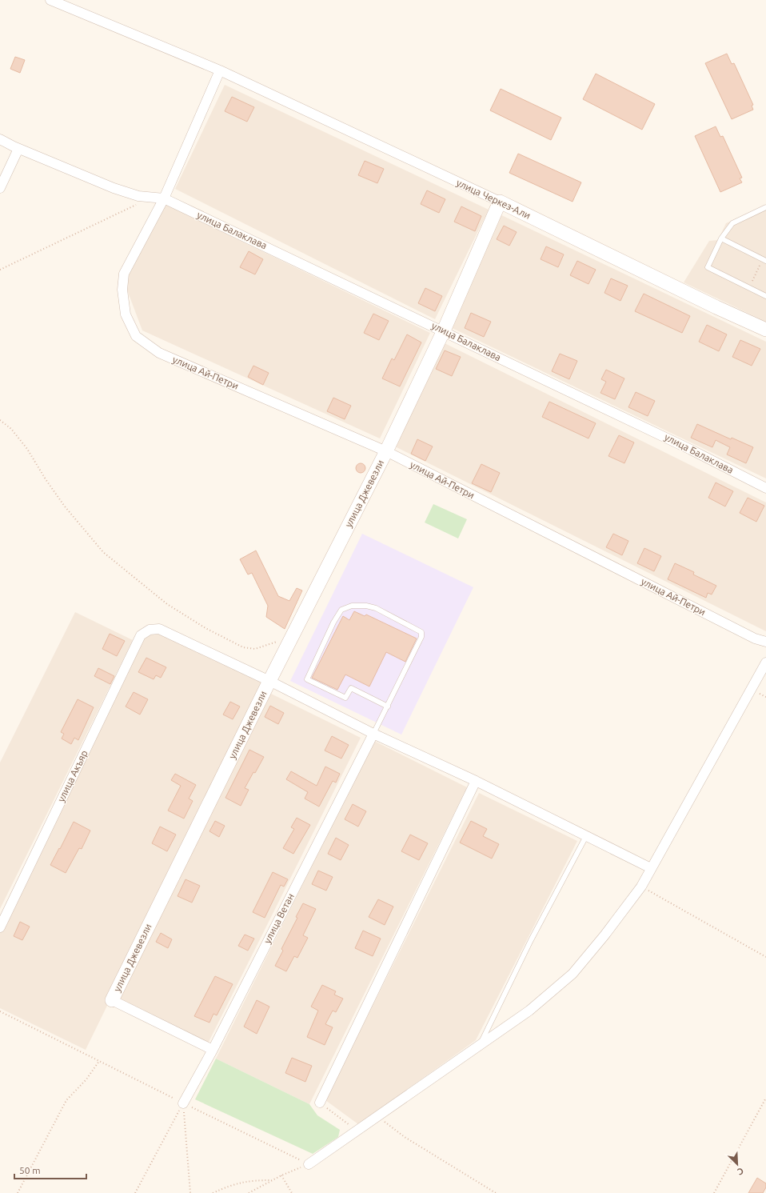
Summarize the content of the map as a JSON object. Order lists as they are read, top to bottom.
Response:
{
  "streets": {
    "street": [
      "улица Черкез-Али",
      "улица Балаклава",
      "улица Ай-Петри",
      "улица Джевезли",
      "улица Акъяр",
      "улица Ветан"
    ]
  },
  "crossings": [
    ["улица Черкез-Али", "улица Ай-Петри"],
    ["улица Черкез-Али", "улица Джевезли"],
    ["улица Балаклава", "улица Ай-Петри"],
    ["улица Балаклава", "улица Джевезли"],
    ["улица Ай-Петри", "улица Джевезли"],
    ["улица Джевезли", "улица Акъяр"]
  ],
  "scale_bar": "50 m",
  "north": "bottom right"
}
